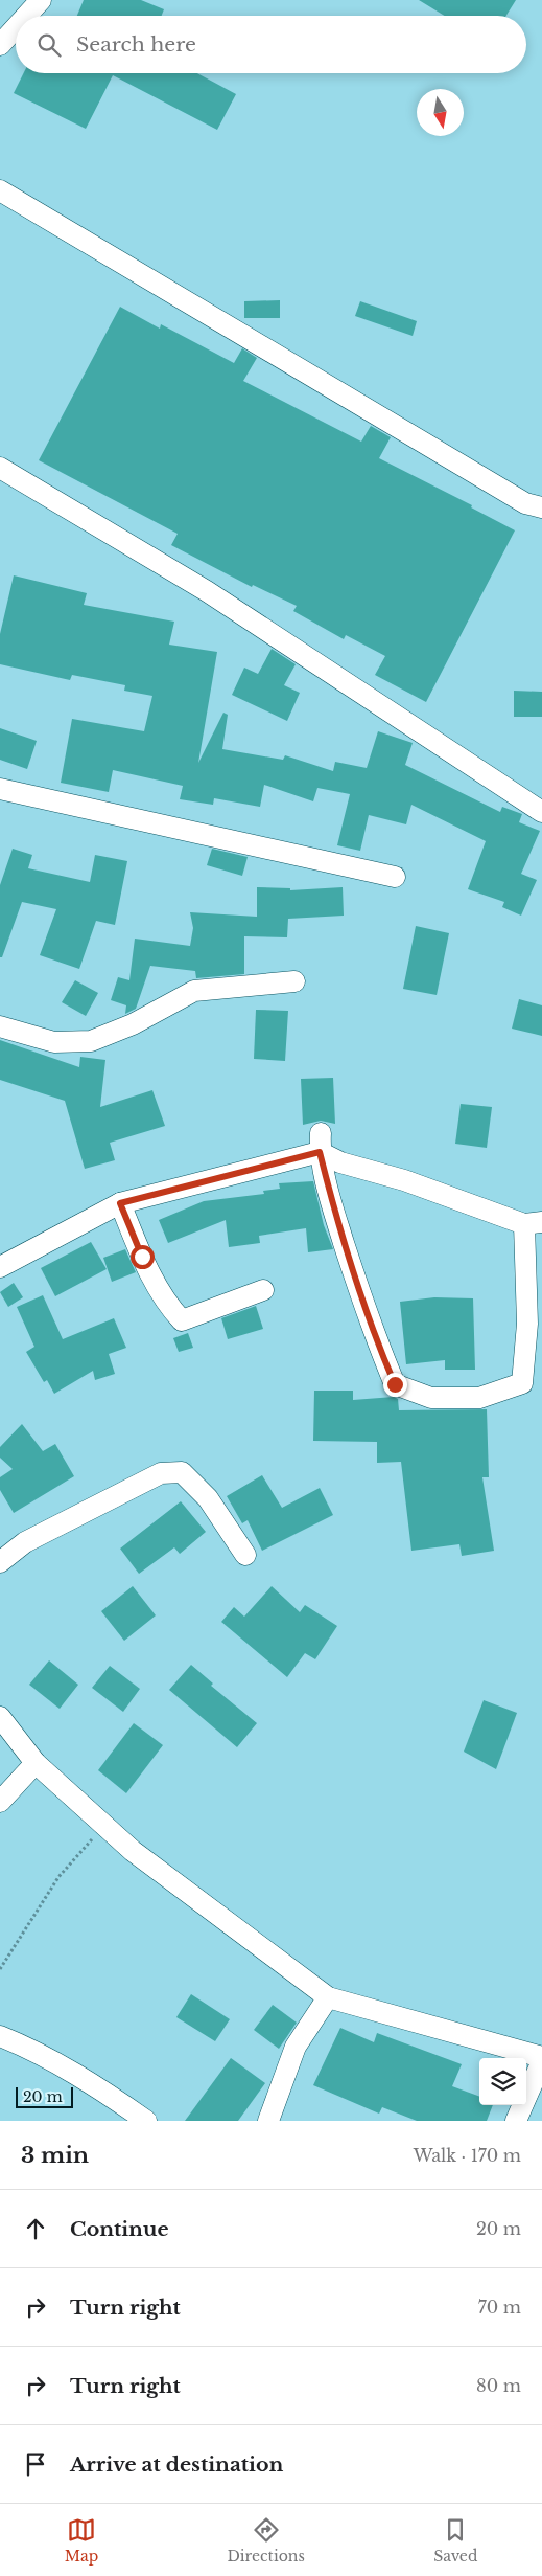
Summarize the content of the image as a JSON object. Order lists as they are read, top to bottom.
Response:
{
  "scale_bar": "20 m",
  "north": "bottom",
  "page": {
    "search": "Search here",
    "scale": "20 m",
    "heading": ["3 min", "Walk · 170 m"],
    "list": [
      ["Continue", "20 m"],
      ["Turn right", "70 m"],
      ["Turn right", "80 m"],
      "Arrive at destination"
    ],
    "nav": ["Map", "Directions", "Saved"]
  }
}
